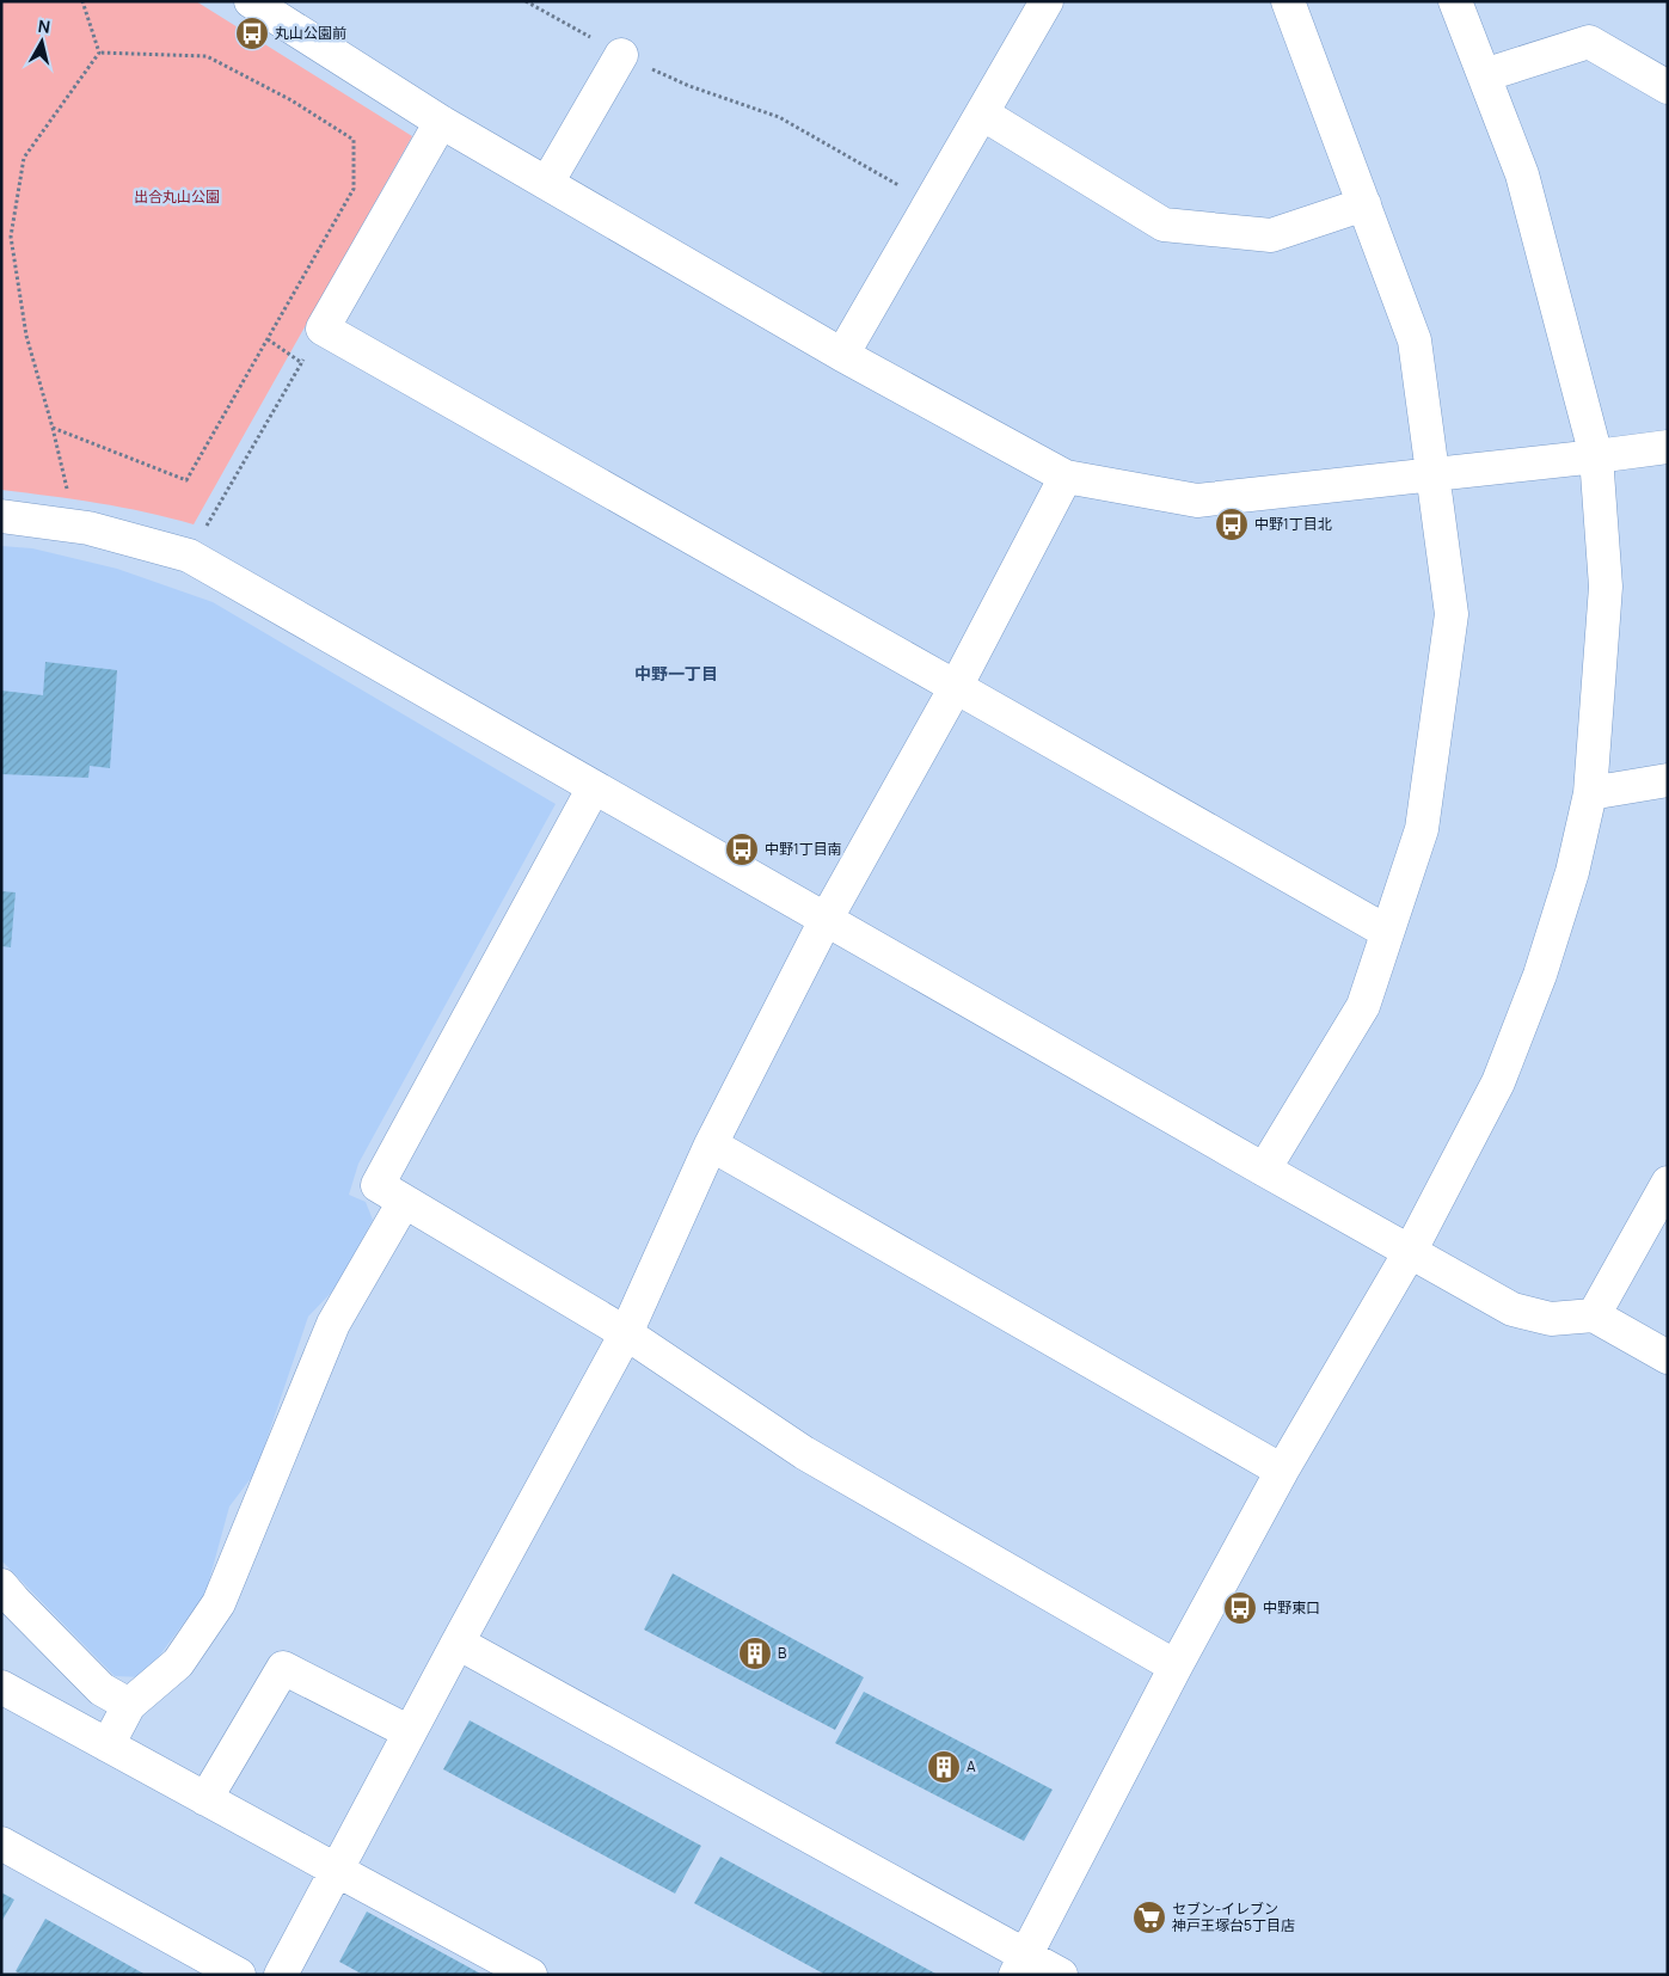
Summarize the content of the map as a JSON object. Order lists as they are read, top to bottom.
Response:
{
  "districts": ["中野一丁目"],
  "parks": ["出合丸山公園"],
  "places": {
    "bus stop": [
      "丸山公園前",
      "中野1丁目北",
      "中野1丁目南",
      "中野東口"
    ],
    "building": ["B", "A"],
    "supermarket": ["セブン-イレブン 神戸王塚台5丁目店"]
  },
  "north": "top"
}
